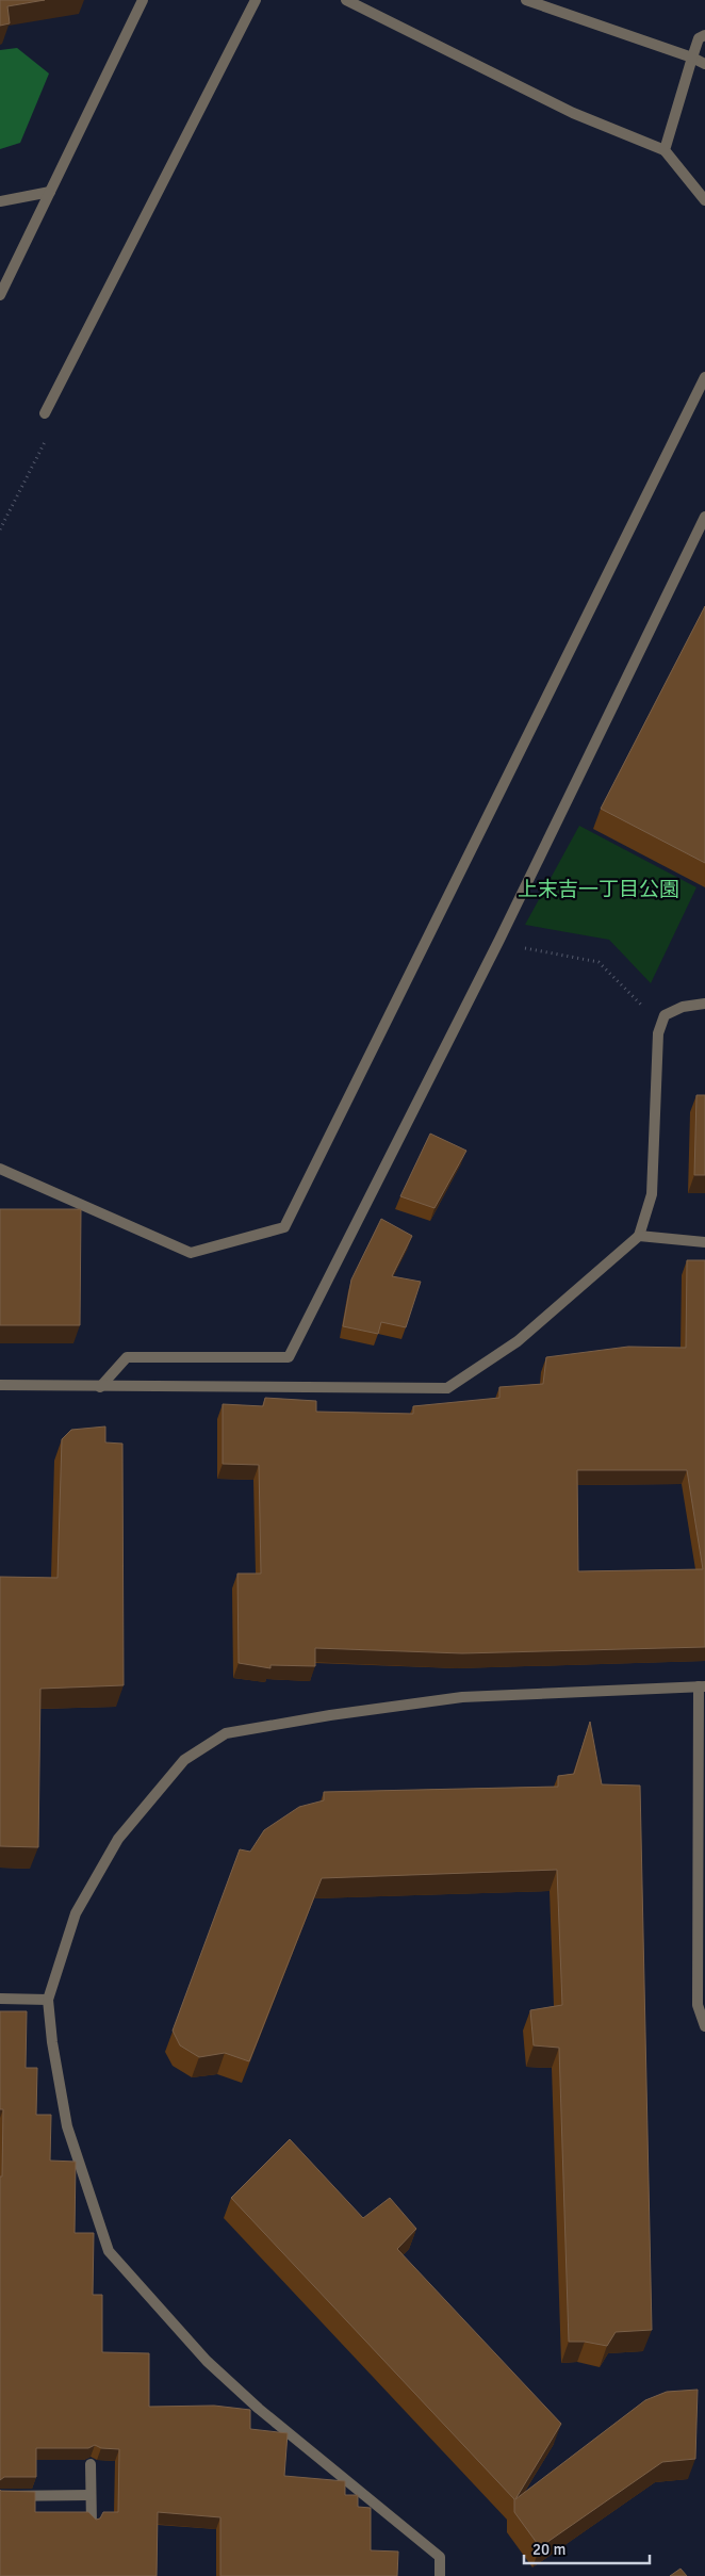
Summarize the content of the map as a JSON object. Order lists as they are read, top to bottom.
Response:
{
  "parks": ["上末吉一丁目公園"],
  "scale_bar": "20 m"
}
